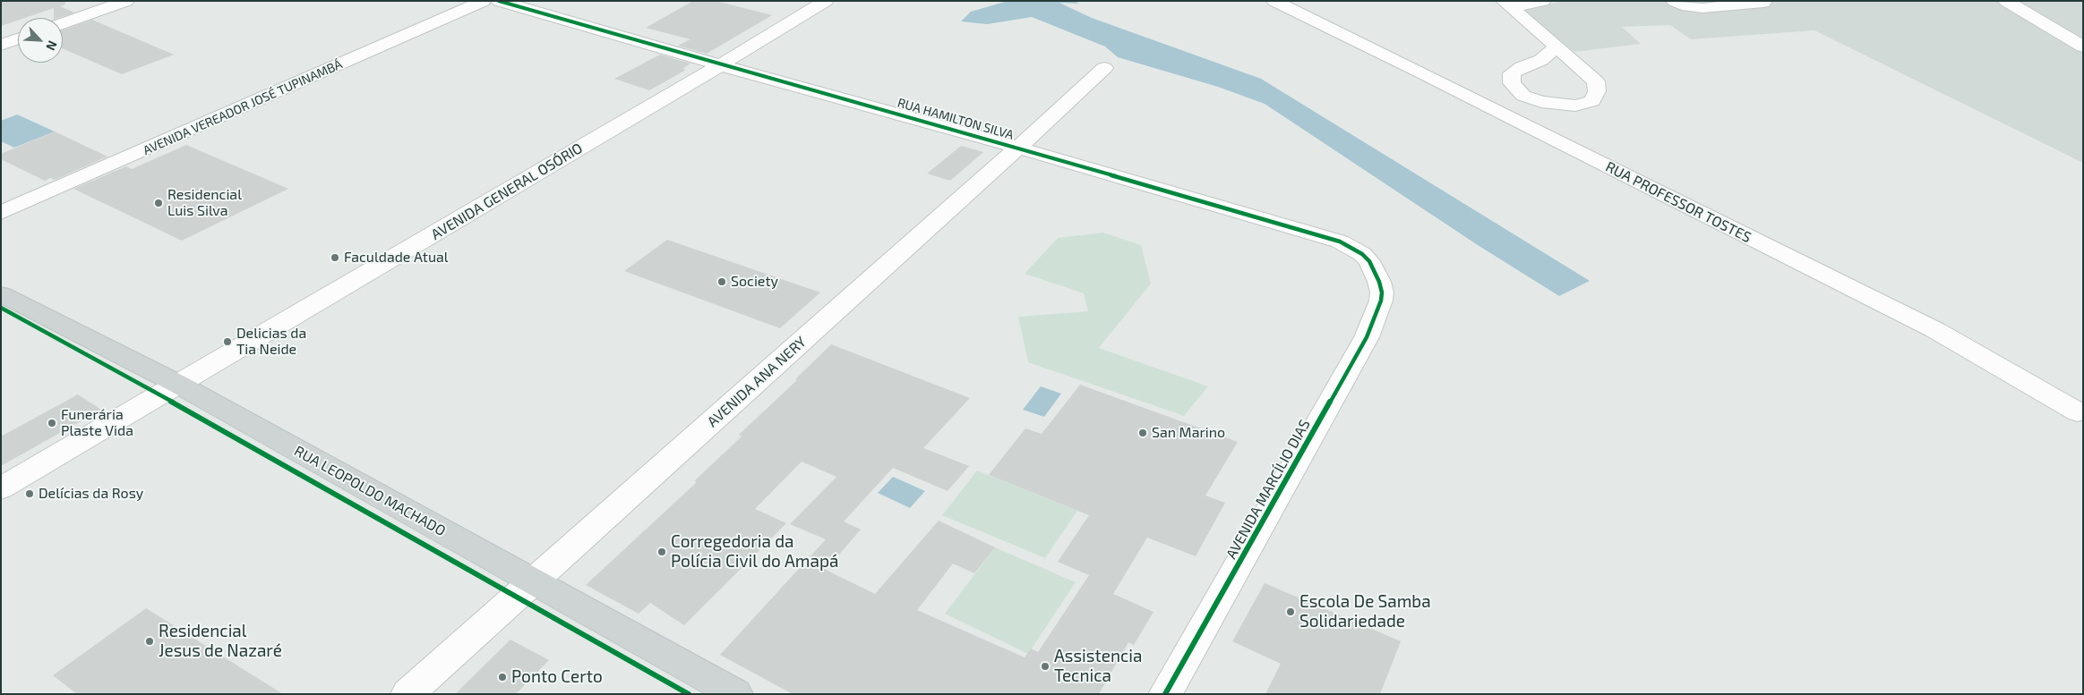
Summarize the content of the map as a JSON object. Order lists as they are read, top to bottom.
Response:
{
  "streets": {
    "main road": ["RUA LEOPOLDO MACHADO"],
    "street": [
      "AVENIDA VEREADOR JOSÉ TUPINAMBÁ",
      "RUA HAMILTON SILVA",
      "AVENIDA GENERAL OSÓRIO",
      "RUA PROFESSOR TOSTES",
      "AVENIDA ANA NERY",
      "AVENIDA MARCÍLIO DIAS"
    ]
  },
  "crossings": [
    ["RUA HAMILTON SILVA", "AVENIDA GENERAL OSÓRIO"],
    ["RUA HAMILTON SILVA", "AVENIDA ANA NERY"],
    ["RUA HAMILTON SILVA", "AVENIDA MARCÍLIO DIAS"],
    ["AVENIDA GENERAL OSÓRIO", "RUA LEOPOLDO MACHADO"],
    ["AVENIDA ANA NERY", "RUA LEOPOLDO MACHADO"]
  ],
  "places": [
    "Residencial Luis Silva",
    "Faculdade Atual",
    "Society",
    "Delicias da Tia Neide",
    "Funerária Plaste Vida",
    "San Marino",
    "Delícias da Rosy",
    "Corregedoria da Polícia Civil do Amapá",
    "Escola De Samba Solidariedade",
    "Residencial Jesus de Nazaré",
    "Assistencia Tecnica",
    "Ponto Certo"
  ],
  "north": "bottom right"
}
